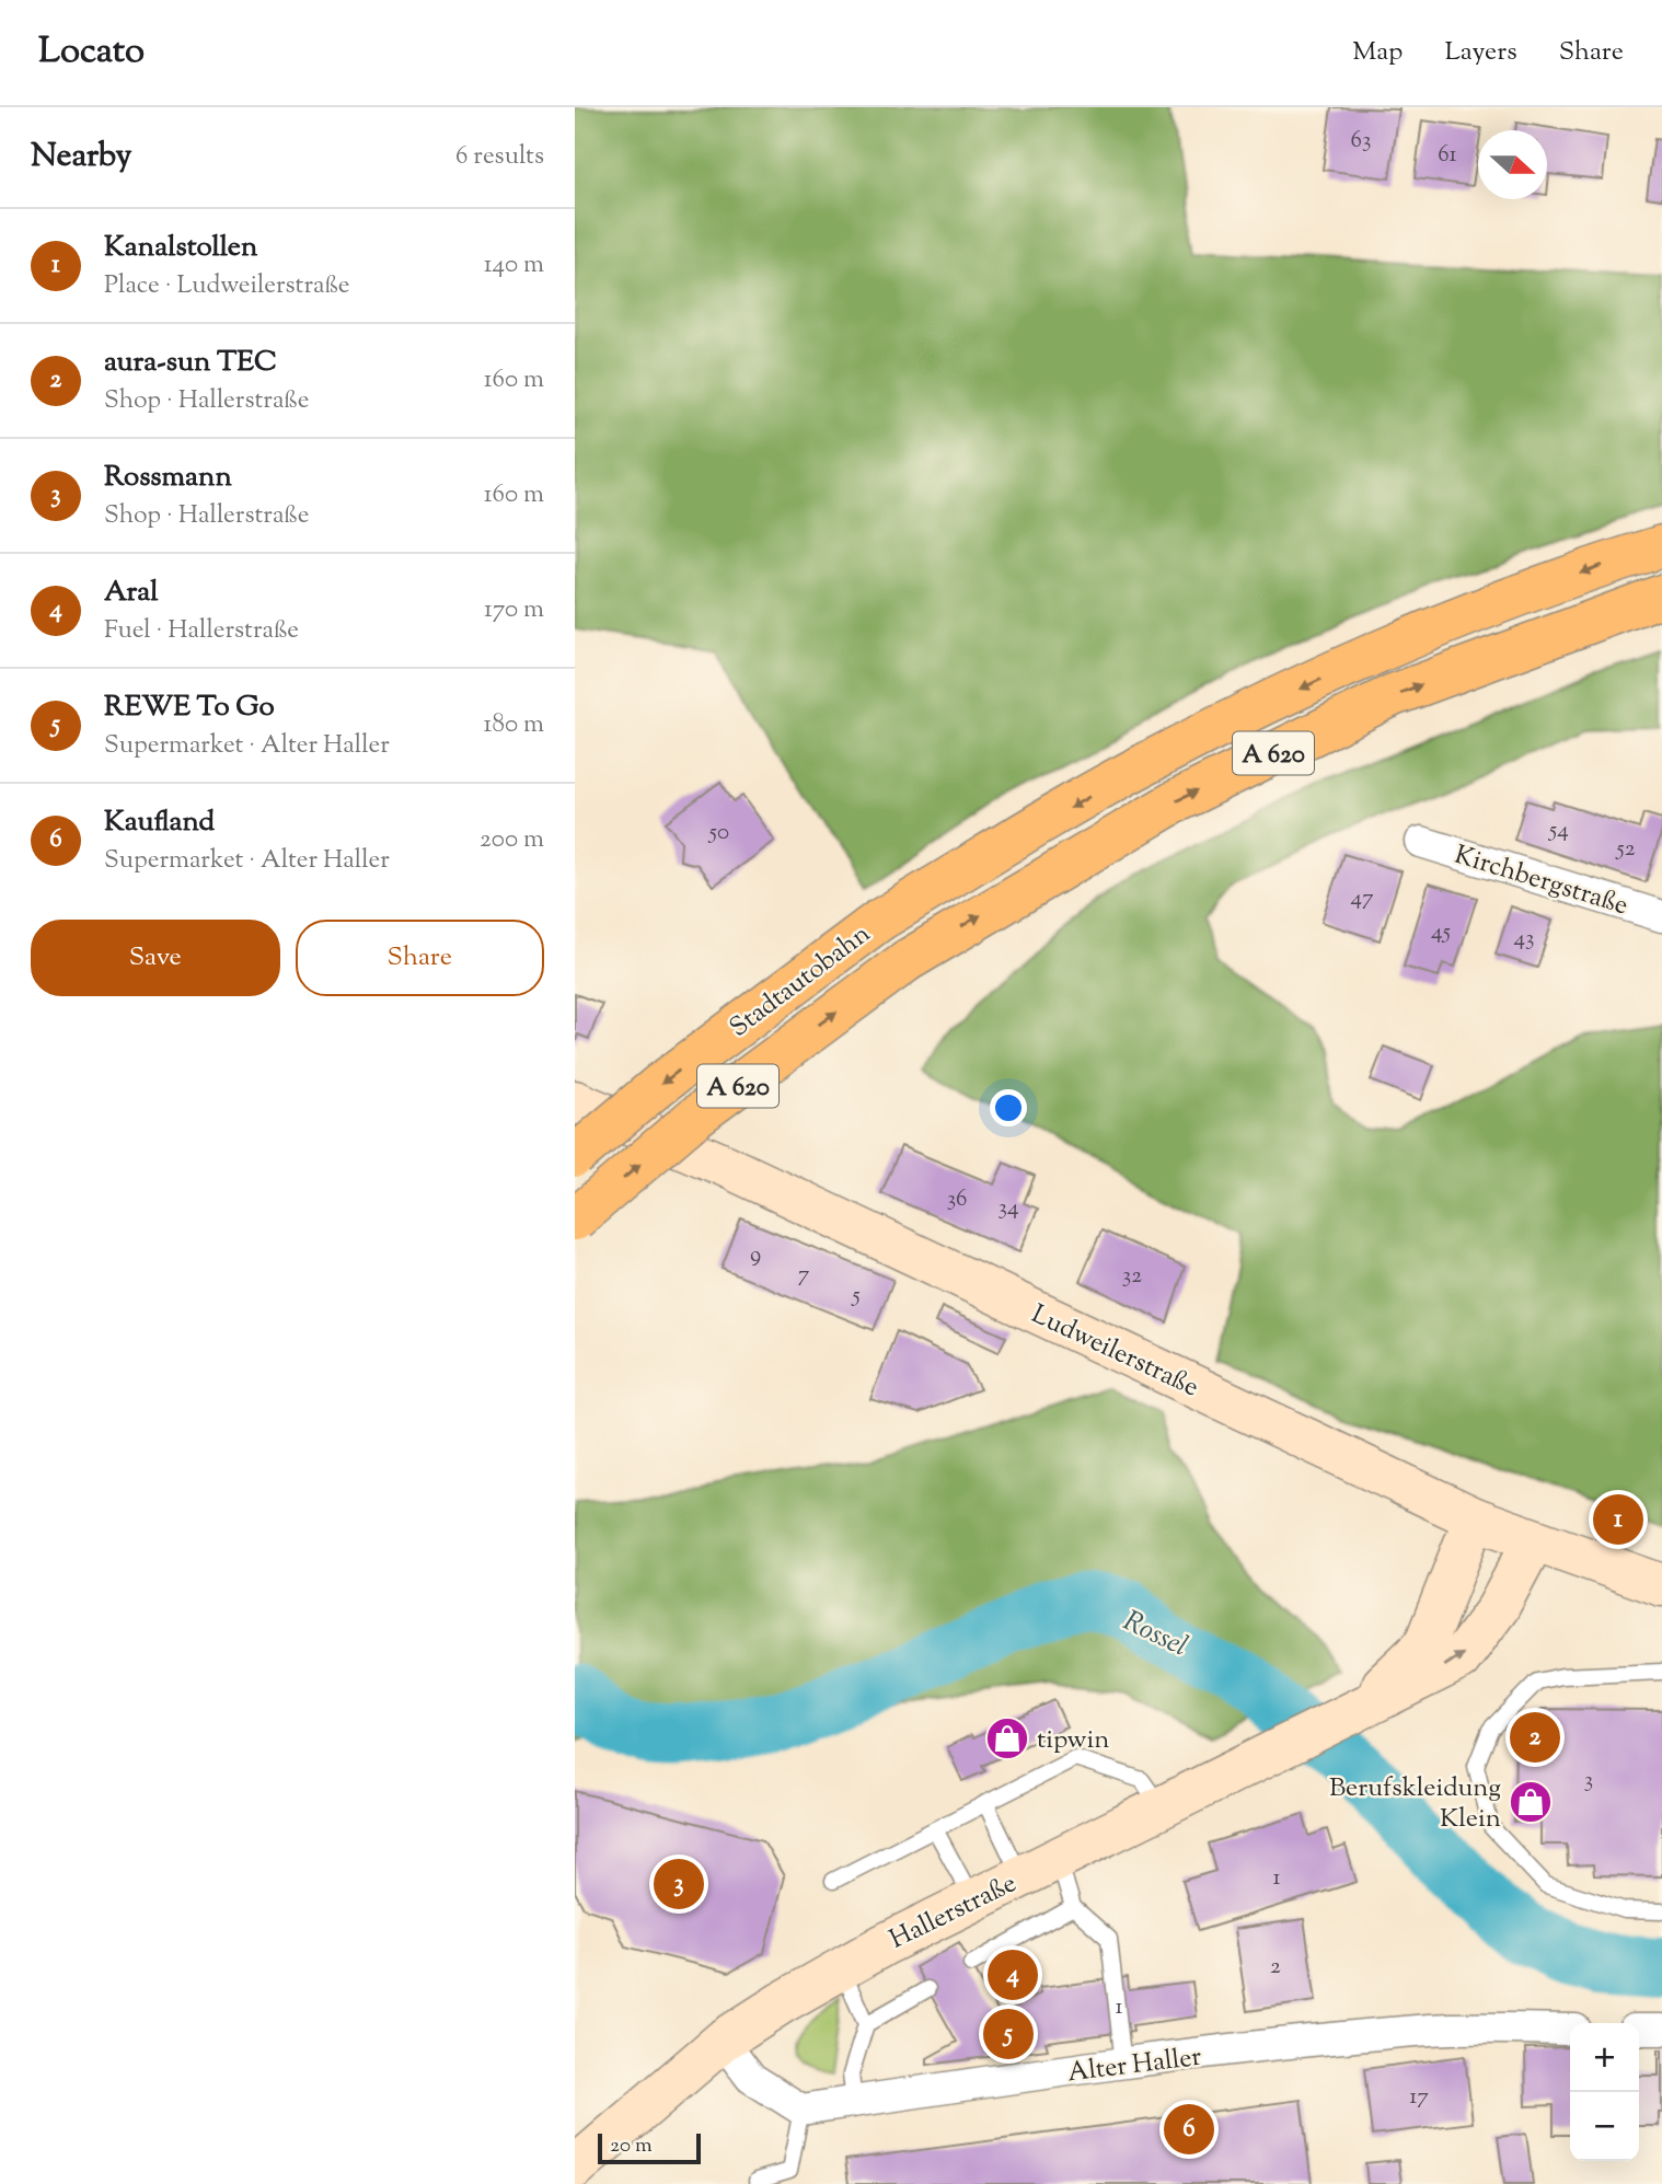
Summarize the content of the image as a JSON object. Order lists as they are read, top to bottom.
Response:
{
  "streets": {
    "highway": ["A 620", "Stadtautobahn"],
    "street": [
      "Kirchbergstraße",
      "Ludweilerstraße",
      "Hallerstraße",
      "Alter Haller"
    ]
  },
  "crossings": [
    ["Ludweilerstraße", "Hallerstraße"]
  ],
  "water": ["Rossel"],
  "places": {
    "shop": ["tipwin", "Berufskleidung Klein"]
  },
  "house_numbers": [
    "63",
    "61",
    "54",
    "50",
    "52",
    "47",
    "45",
    "43",
    "36",
    "34",
    "9",
    "7",
    "32",
    "5",
    "3",
    "1",
    "2",
    "1",
    "17"
  ],
  "scale_bar": "20 m",
  "north": "right",
  "page": {
    "header": "Locato",
    "nav": ["Map", "Layers", "Share"],
    "heading": ["Nearby", "6 results"],
    "list": [
      {
        "mark": "1",
        "name": "Kanalstollen",
        "note": "Place · Ludweilerstraße",
        "value": "140 m"
      },
      {
        "mark": "2",
        "name": "aura-sun TEC",
        "note": "Shop · Hallerstraße",
        "value": "160 m"
      },
      {
        "mark": "3",
        "name": "Rossmann",
        "note": "Shop · Hallerstraße",
        "value": "160 m"
      },
      {
        "mark": "4",
        "name": "Aral",
        "note": "Fuel · Hallerstraße",
        "value": "170 m"
      },
      {
        "mark": "5",
        "name": "REWE To Go",
        "note": "Supermarket · Alter Haller",
        "value": "180 m"
      },
      {
        "mark": "6",
        "name": "Kaufland",
        "note": "Supermarket · Alter Haller",
        "value": "200 m"
      }
    ],
    "buttons": ["Save", "Share"],
    "pins": [
      "1",
      "2",
      "3",
      "4",
      "5",
      "6"
    ],
    "map_buttons": ["+", "−"],
    "scale": "20 m"
  }
}
